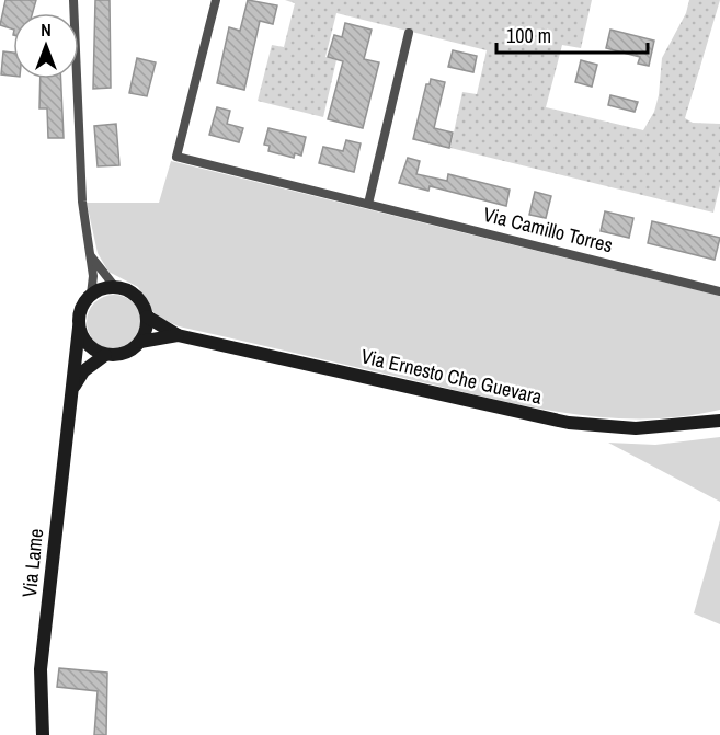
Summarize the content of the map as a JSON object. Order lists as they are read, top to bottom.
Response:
{
  "streets": {
    "street": ["Via Camillo Torres", "Via Ernesto Che Guevara", "Via Lame"]
  },
  "crossings": [
    ["Via Ernesto Che Guevara", "Via Lame"]
  ],
  "scale_bar": "100 m",
  "north": "top"
}
